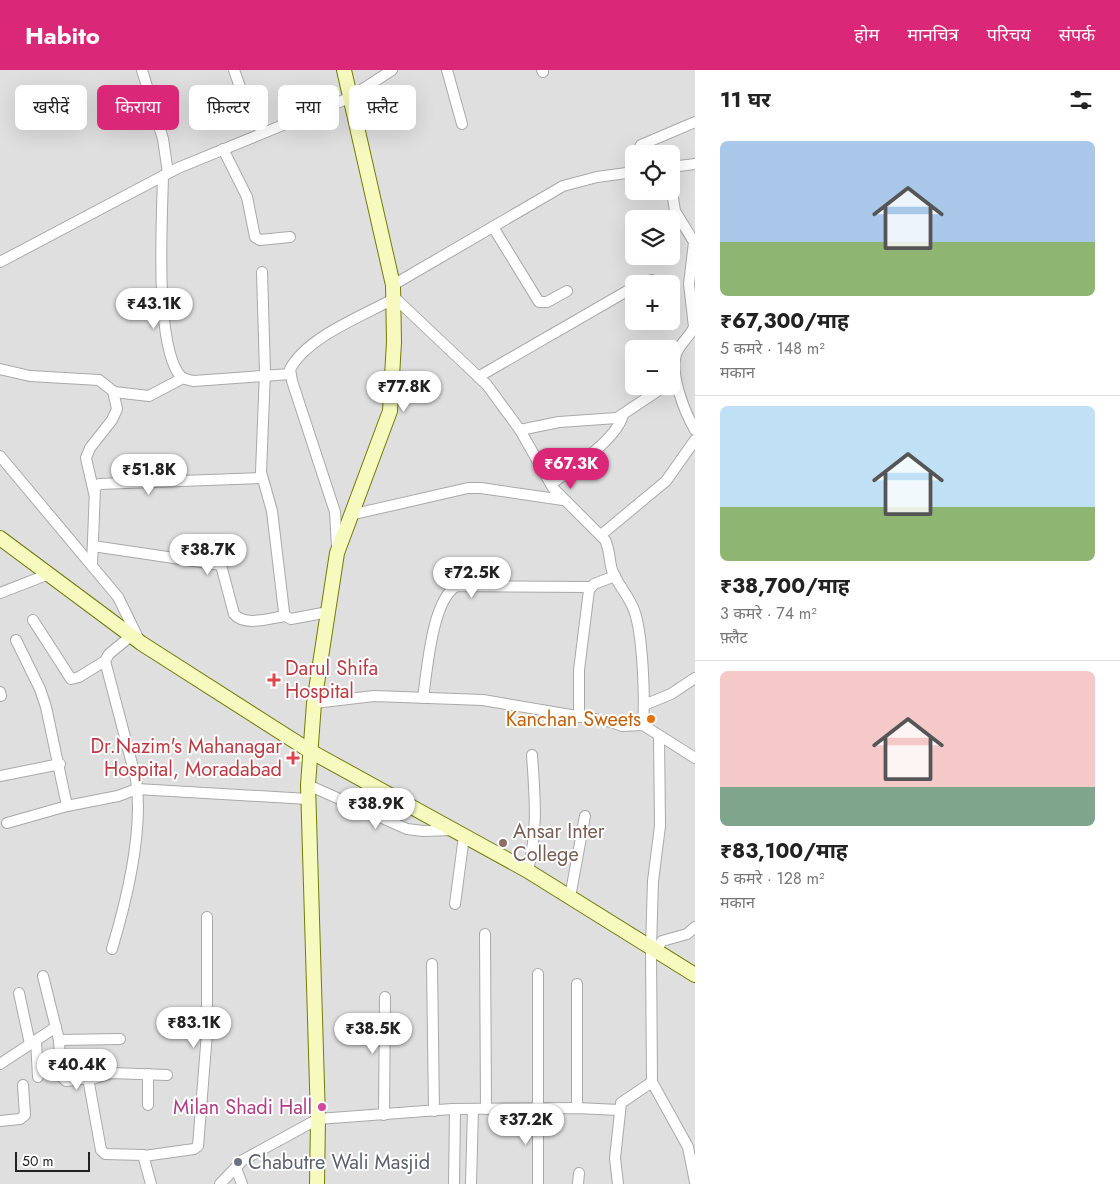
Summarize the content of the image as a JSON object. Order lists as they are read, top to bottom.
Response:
{
  "places": {
    "health": ["Darul Shifa Hospital", "Dr.Nazim's Mahanagar Hospital, Moradabad"],
    "other": [
      "Kanchan Sweets",
      "Ansar Inter College",
      "Milan Shadi Hall",
      "Chabutre Wali Masjid"
    ]
  },
  "scale_bar": "50 m",
  "page": {
    "header": "Habito",
    "nav": [
      "होम",
      "मानचित्र",
      "परिचय",
      "संपर्क"
    ],
    "heading": "11 घर",
    "chip": [
      "खरीदें",
      "किराया",
      "फ़िल्टर",
      "नया",
      "फ़्लैट"
    ],
    "list": [
      {
        "name": "₹67,300/माह",
        "note": "5 कमरे · 148 m² · मकान"
      },
      {
        "name": "₹38,700/माह",
        "note": "3 कमरे · 74 m² · फ़्लैट"
      },
      {
        "name": "₹83,100/माह",
        "note": "5 कमरे · 128 m² · मकान"
      }
    ],
    "map_buttons": ["+", "−"],
    "price": [
      "₹43.1K",
      "₹77.8K",
      "₹67.3K",
      "₹51.8K",
      "₹38.7K",
      "₹72.5K",
      "₹38.9K",
      "₹83.1K",
      "₹38.5K",
      "₹40.4K",
      "₹37.2K"
    ],
    "scale": "50 m"
  }
}
